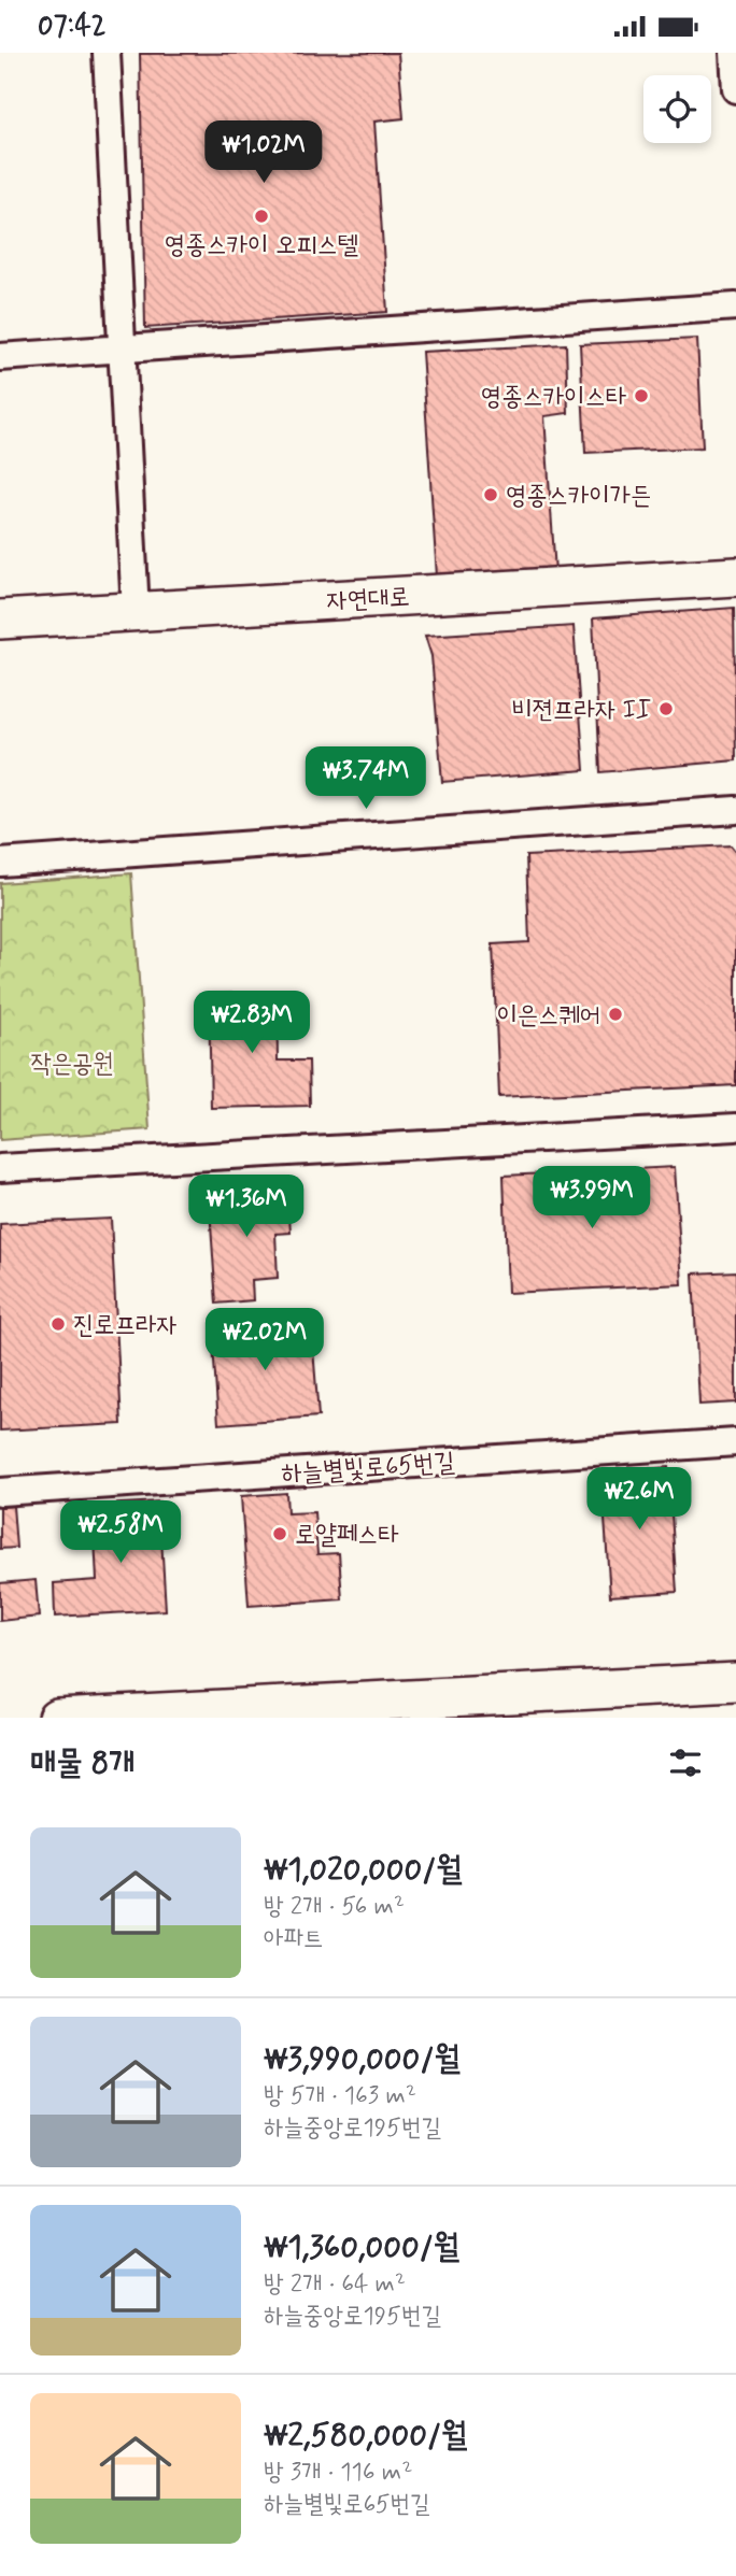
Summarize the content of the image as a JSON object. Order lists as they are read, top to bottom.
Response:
{
  "streets": {
    "main road": ["자연대로"],
    "street": ["하늘별빛로65번길"]
  },
  "parks": ["작은공원"],
  "places": [
    "영종스카이 오피스텔",
    "영종스카이스타",
    "영종스카이가든",
    "비젼프라자 II",
    "이은스퀘어",
    "진로프라자",
    "로얄페스타"
  ],
  "page": {
    "status": "07:42",
    "price": [
      "₩1.02M",
      "₩3.74M",
      "₩2.83M",
      "₩3.99M",
      "₩1.36M",
      "₩2.02M",
      "₩2.6M",
      "₩2.58M"
    ],
    "heading": "매물 8개",
    "list": [
      {
        "name": "₩1,020,000/월",
        "note": "방 2개 · 56 m² · 아파트"
      },
      {
        "name": "₩3,990,000/월",
        "note": "방 5개 · 163 m² · 하늘중앙로195번길"
      },
      {
        "name": "₩1,360,000/월",
        "note": "방 2개 · 64 m² · 하늘중앙로195번길"
      },
      {
        "name": "₩2,580,000/월",
        "note": "방 3개 · 116 m² · 하늘별빛로65번길"
      }
    ]
  }
}
